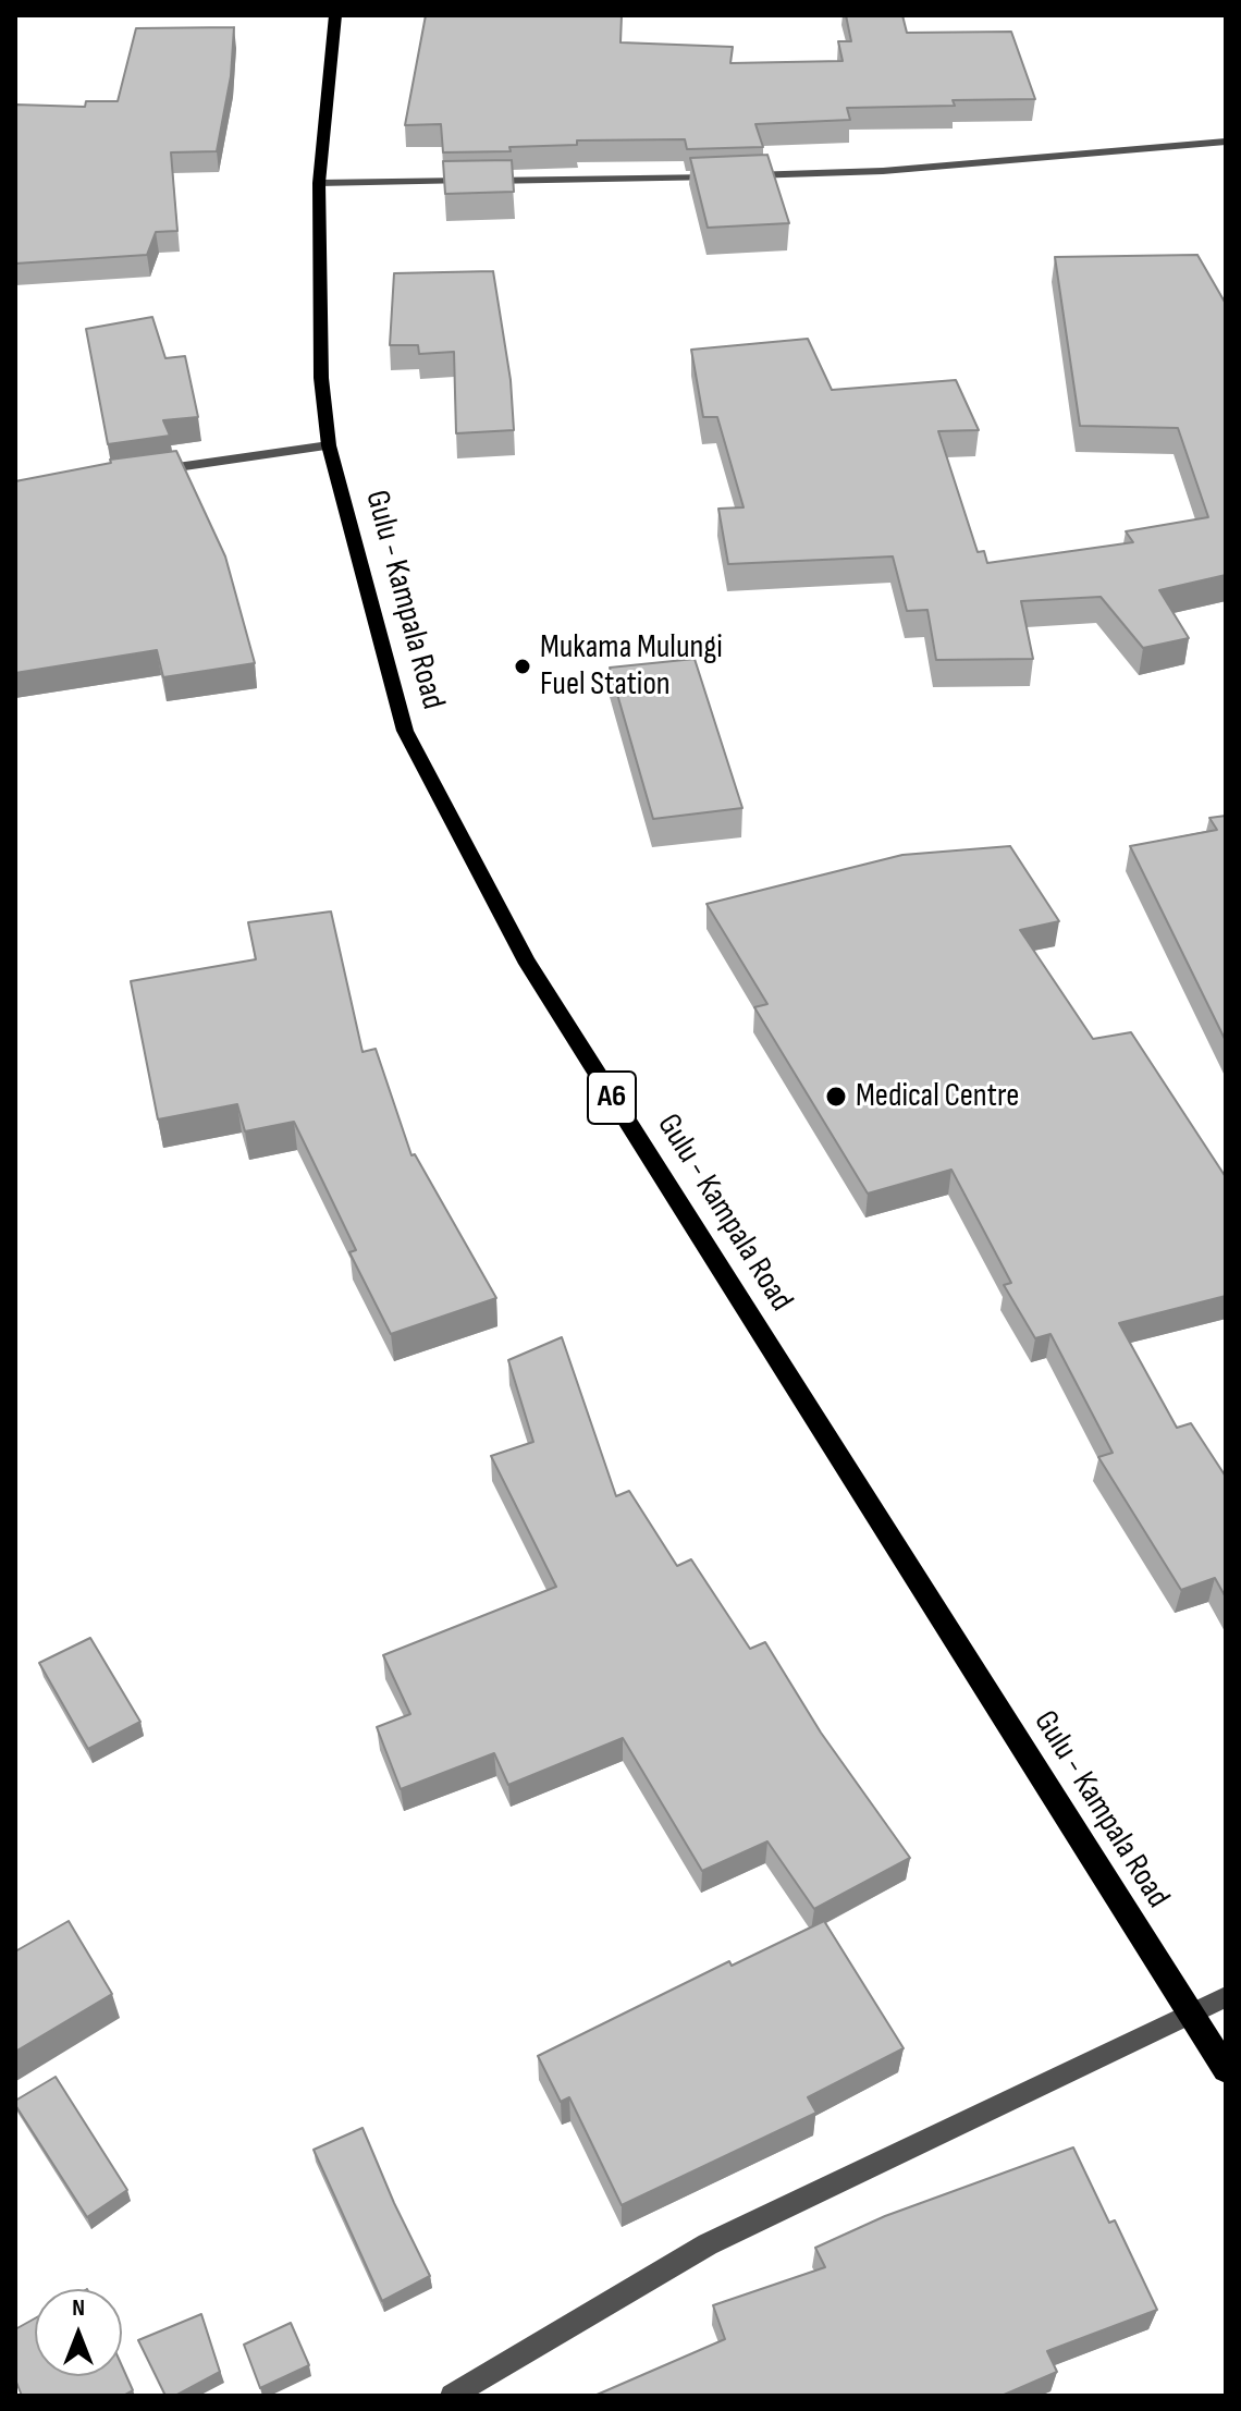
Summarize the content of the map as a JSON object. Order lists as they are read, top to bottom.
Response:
{
  "streets": {
    "main road": ["Gulu - Kampala Road", "A6"]
  },
  "places": ["Mukama Mulungi Fuel Station", "Medical Centre"],
  "north": "top"
}
